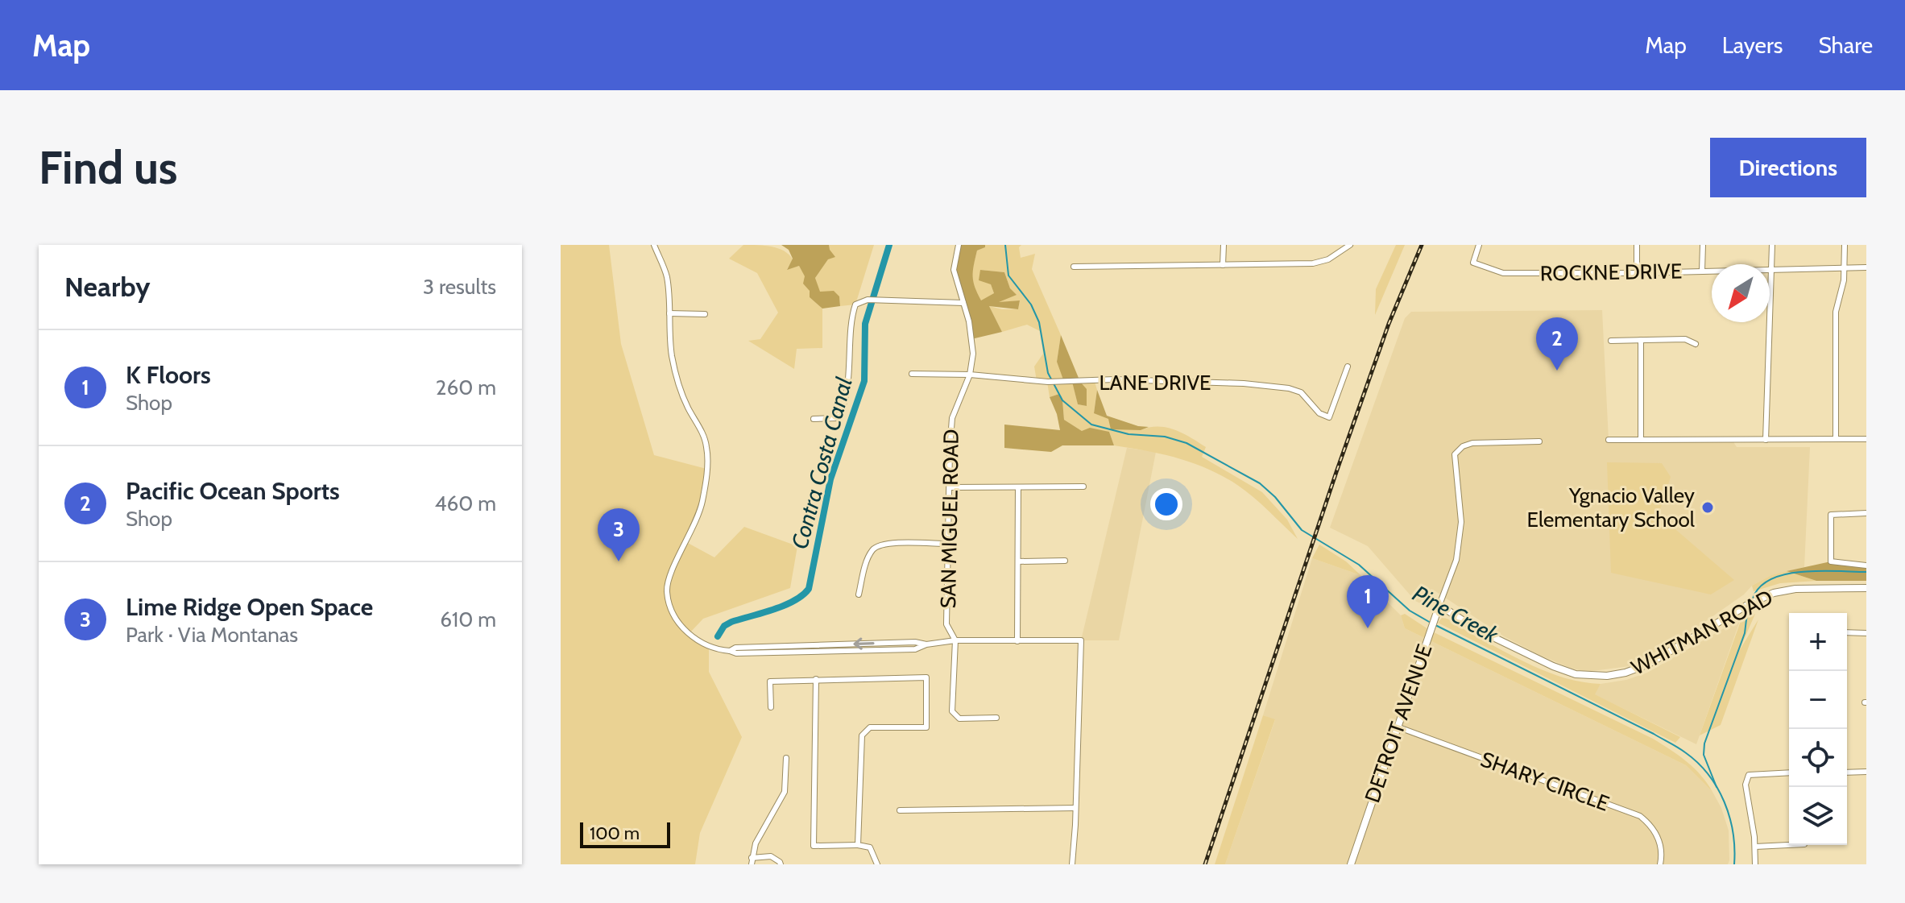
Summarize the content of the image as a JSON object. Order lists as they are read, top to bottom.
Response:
{
  "streets": {
    "street": [
      "ROCKNE DRIVE",
      "LANE DRIVE",
      "SAN MIGUEL ROAD",
      "WHITMAN ROAD",
      "DETROIT AVENUE",
      "SHARY CIRCLE"
    ]
  },
  "crossings": [
    ["LANE DRIVE", "SAN MIGUEL ROAD"],
    ["WHITMAN ROAD", "DETROIT AVENUE"],
    ["DETROIT AVENUE", "SHARY CIRCLE"]
  ],
  "water": ["Contra Costa Canal", "Pine Creek"],
  "places": ["Ygnacio Valley Elementary School"],
  "scale_bar": "100 m",
  "north": "bottom left",
  "page": {
    "header": "Map",
    "nav": ["Map", "Layers", "Share"],
    "buttons": "Directions",
    "title": "Find us",
    "heading": ["Nearby", "3 results"],
    "pins": ["2", "3", "1"],
    "list": [
      {
        "mark": "1",
        "name": "K Floors",
        "note": "Shop",
        "value": "260 m"
      },
      {
        "mark": "2",
        "name": "Pacific Ocean Sports",
        "note": "Shop",
        "value": "460 m"
      },
      {
        "mark": "3",
        "name": "Lime Ridge Open Space",
        "note": "Park · Via Montanas",
        "value": "610 m"
      }
    ],
    "map_buttons": ["+", "−"],
    "scale": "100 m"
  }
}
